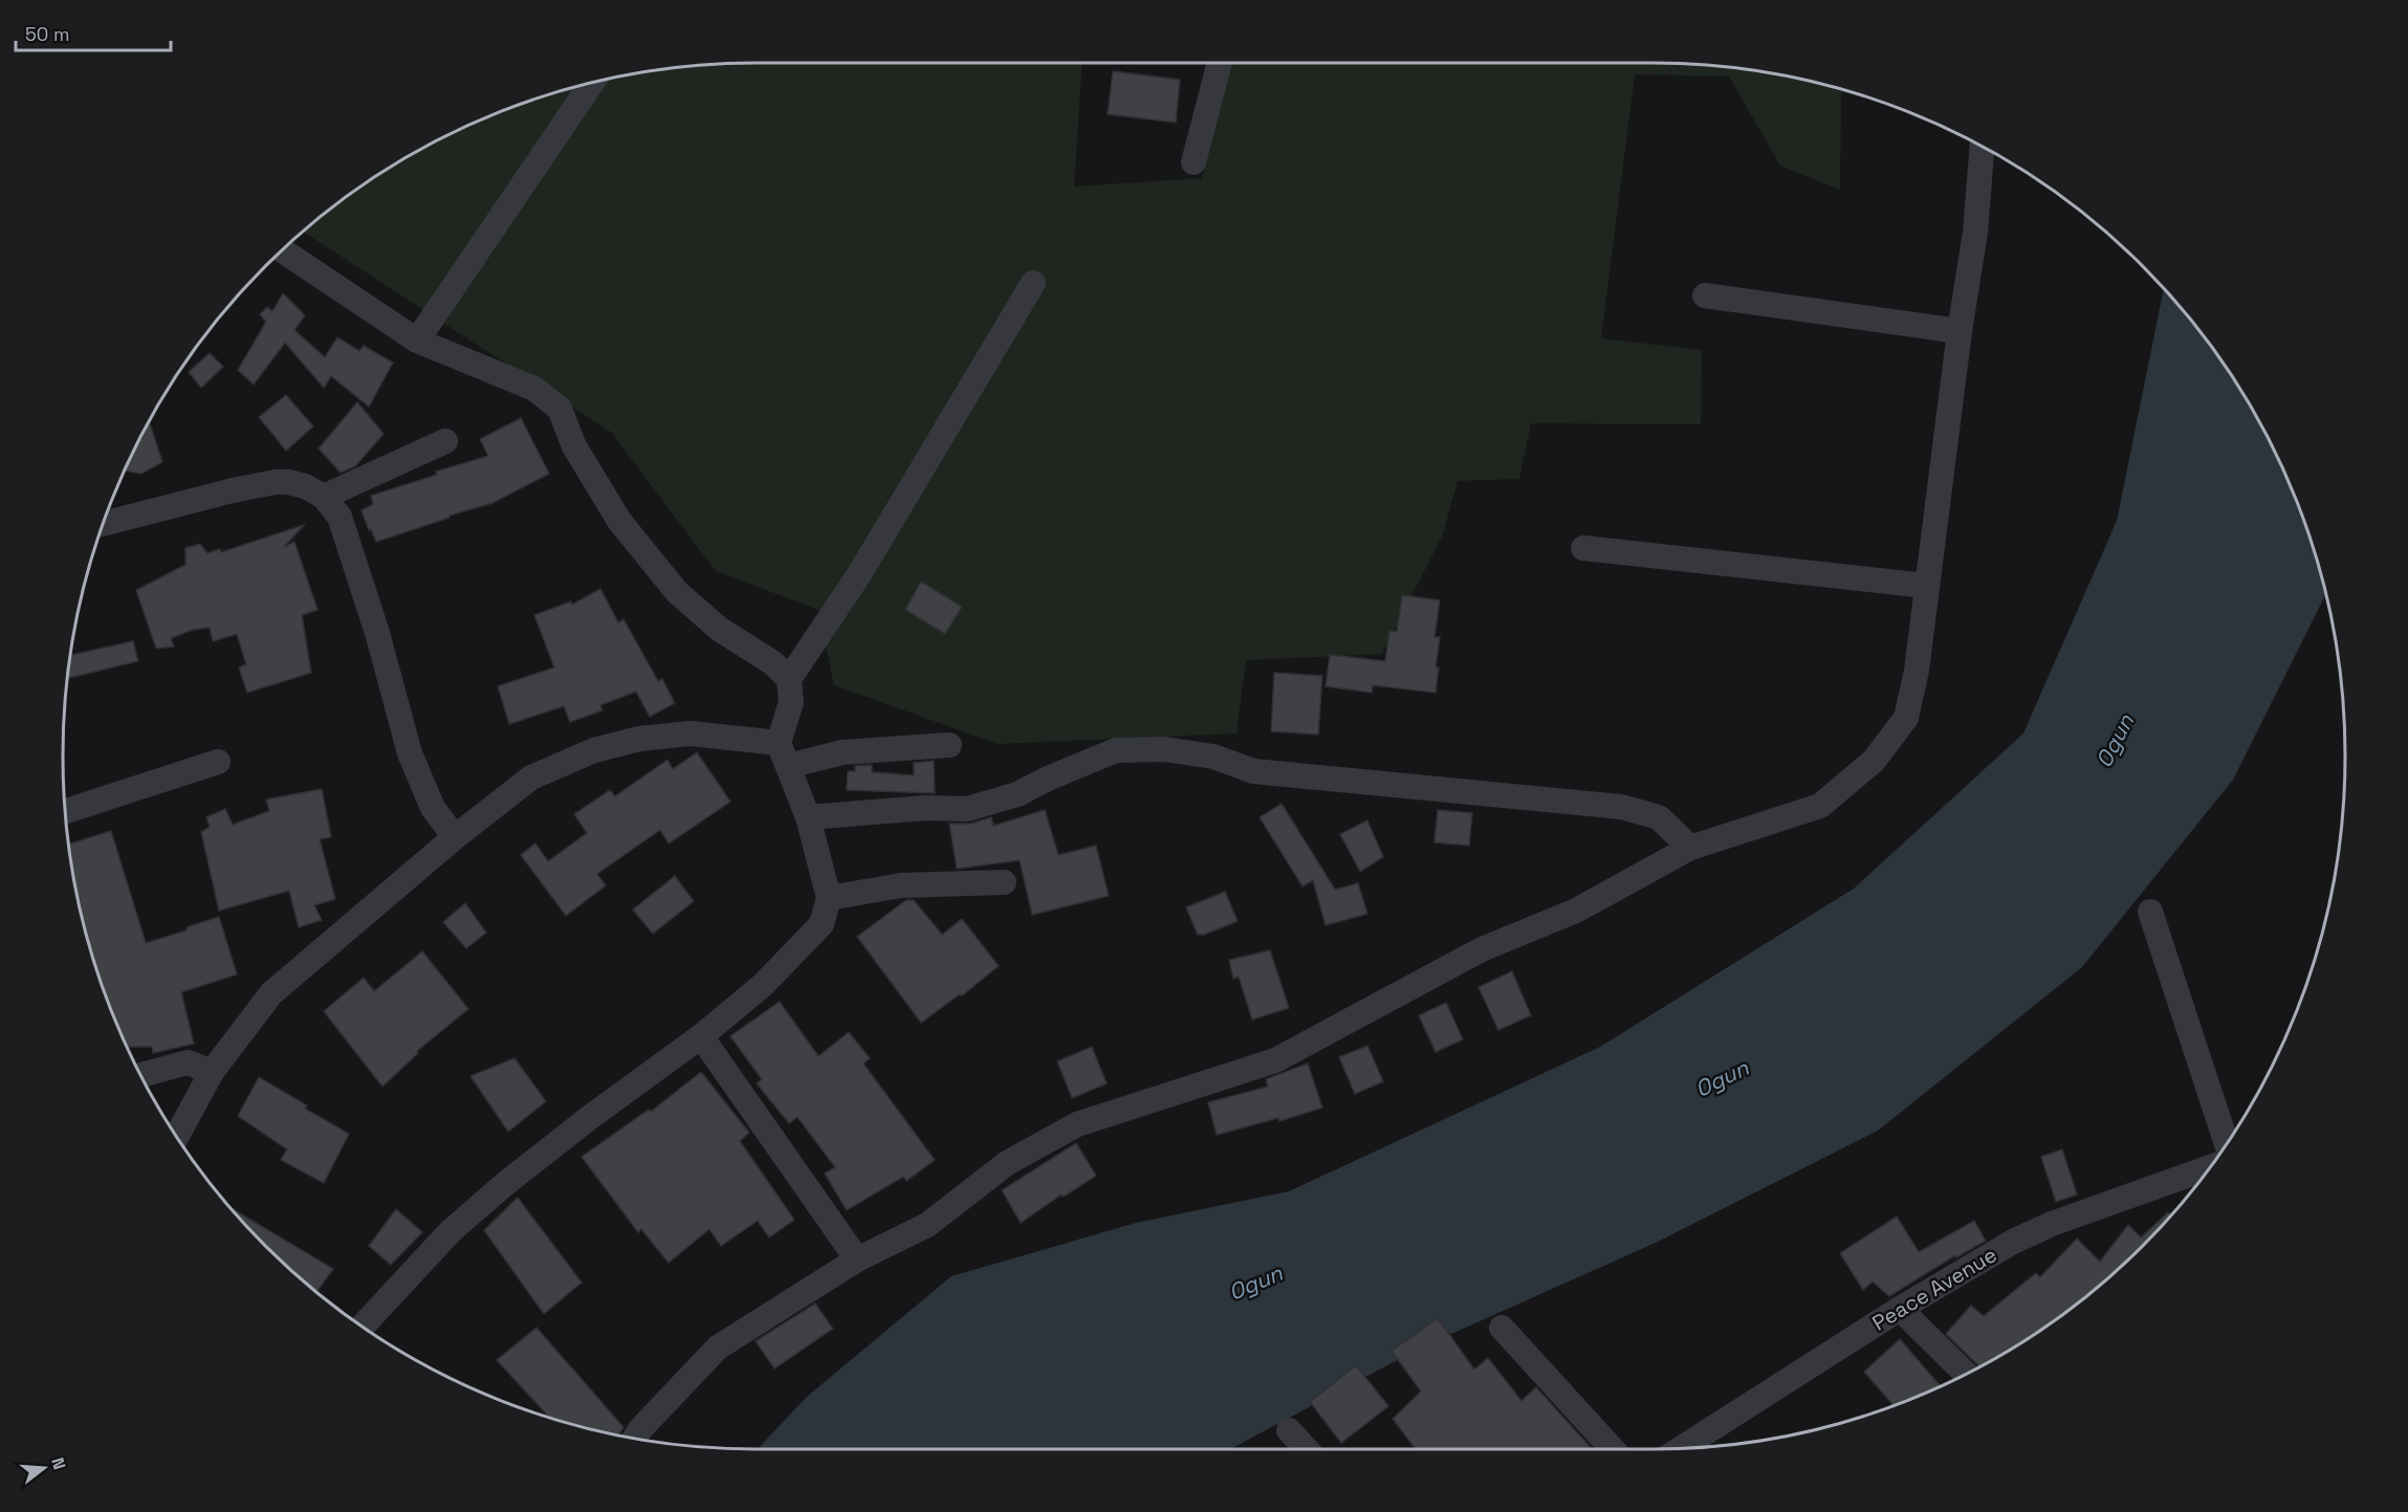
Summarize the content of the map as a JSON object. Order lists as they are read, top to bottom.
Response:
{
  "streets": {
    "street": ["Peace Avenue"]
  },
  "water": ["Ogun"],
  "scale_bar": "50 m",
  "north": "right"
}
